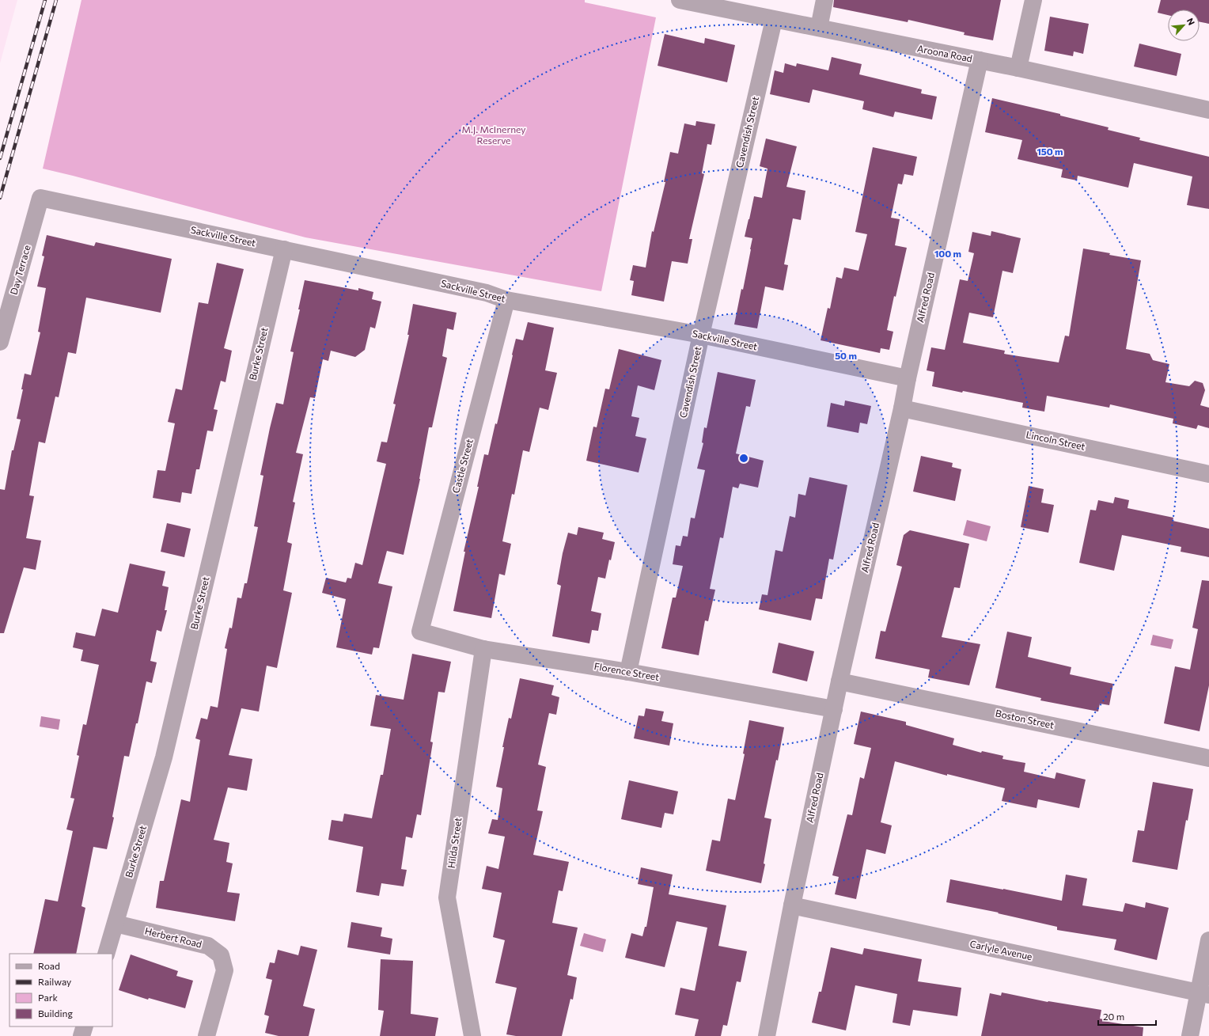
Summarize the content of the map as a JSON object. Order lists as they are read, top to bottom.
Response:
{
  "streets": {
    "street": [
      "Aroona Road",
      "Cavendish Street",
      "Sackville Street",
      "Day Terrace",
      "Alfred Road",
      "Burke Street",
      "Lincoln Street",
      "Castle Street",
      "Florence Street",
      "Boston Street",
      "Hilda Street",
      "Herbert Road",
      "Carlyle Avenue"
    ]
  },
  "crossings": [
    ["Aroona Road", "Cavendish Street"],
    ["Aroona Road", "Alfred Road"],
    ["Cavendish Street", "Sackville Street"],
    ["Cavendish Street", "Florence Street"],
    ["Sackville Street", "Day Terrace"],
    ["Sackville Street", "Alfred Road"],
    ["Sackville Street", "Burke Street"],
    ["Sackville Street", "Castle Street"],
    ["Alfred Road", "Lincoln Street"],
    ["Alfred Road", "Florence Street"],
    ["Alfred Road", "Boston Street"],
    ["Alfred Road", "Carlyle Avenue"],
    ["Burke Street", "Herbert Road"],
    ["Castle Street", "Florence Street"],
    ["Florence Street", "Hilda Street"]
  ],
  "parks": ["M.J. McInerney Reserve"],
  "legend": [
    "Road",
    "Railway",
    "Park",
    "Building"
  ],
  "scale_bar": "20 m",
  "north": "top right",
  "rings": ["150 m", "100 m", "50 m"]
}
